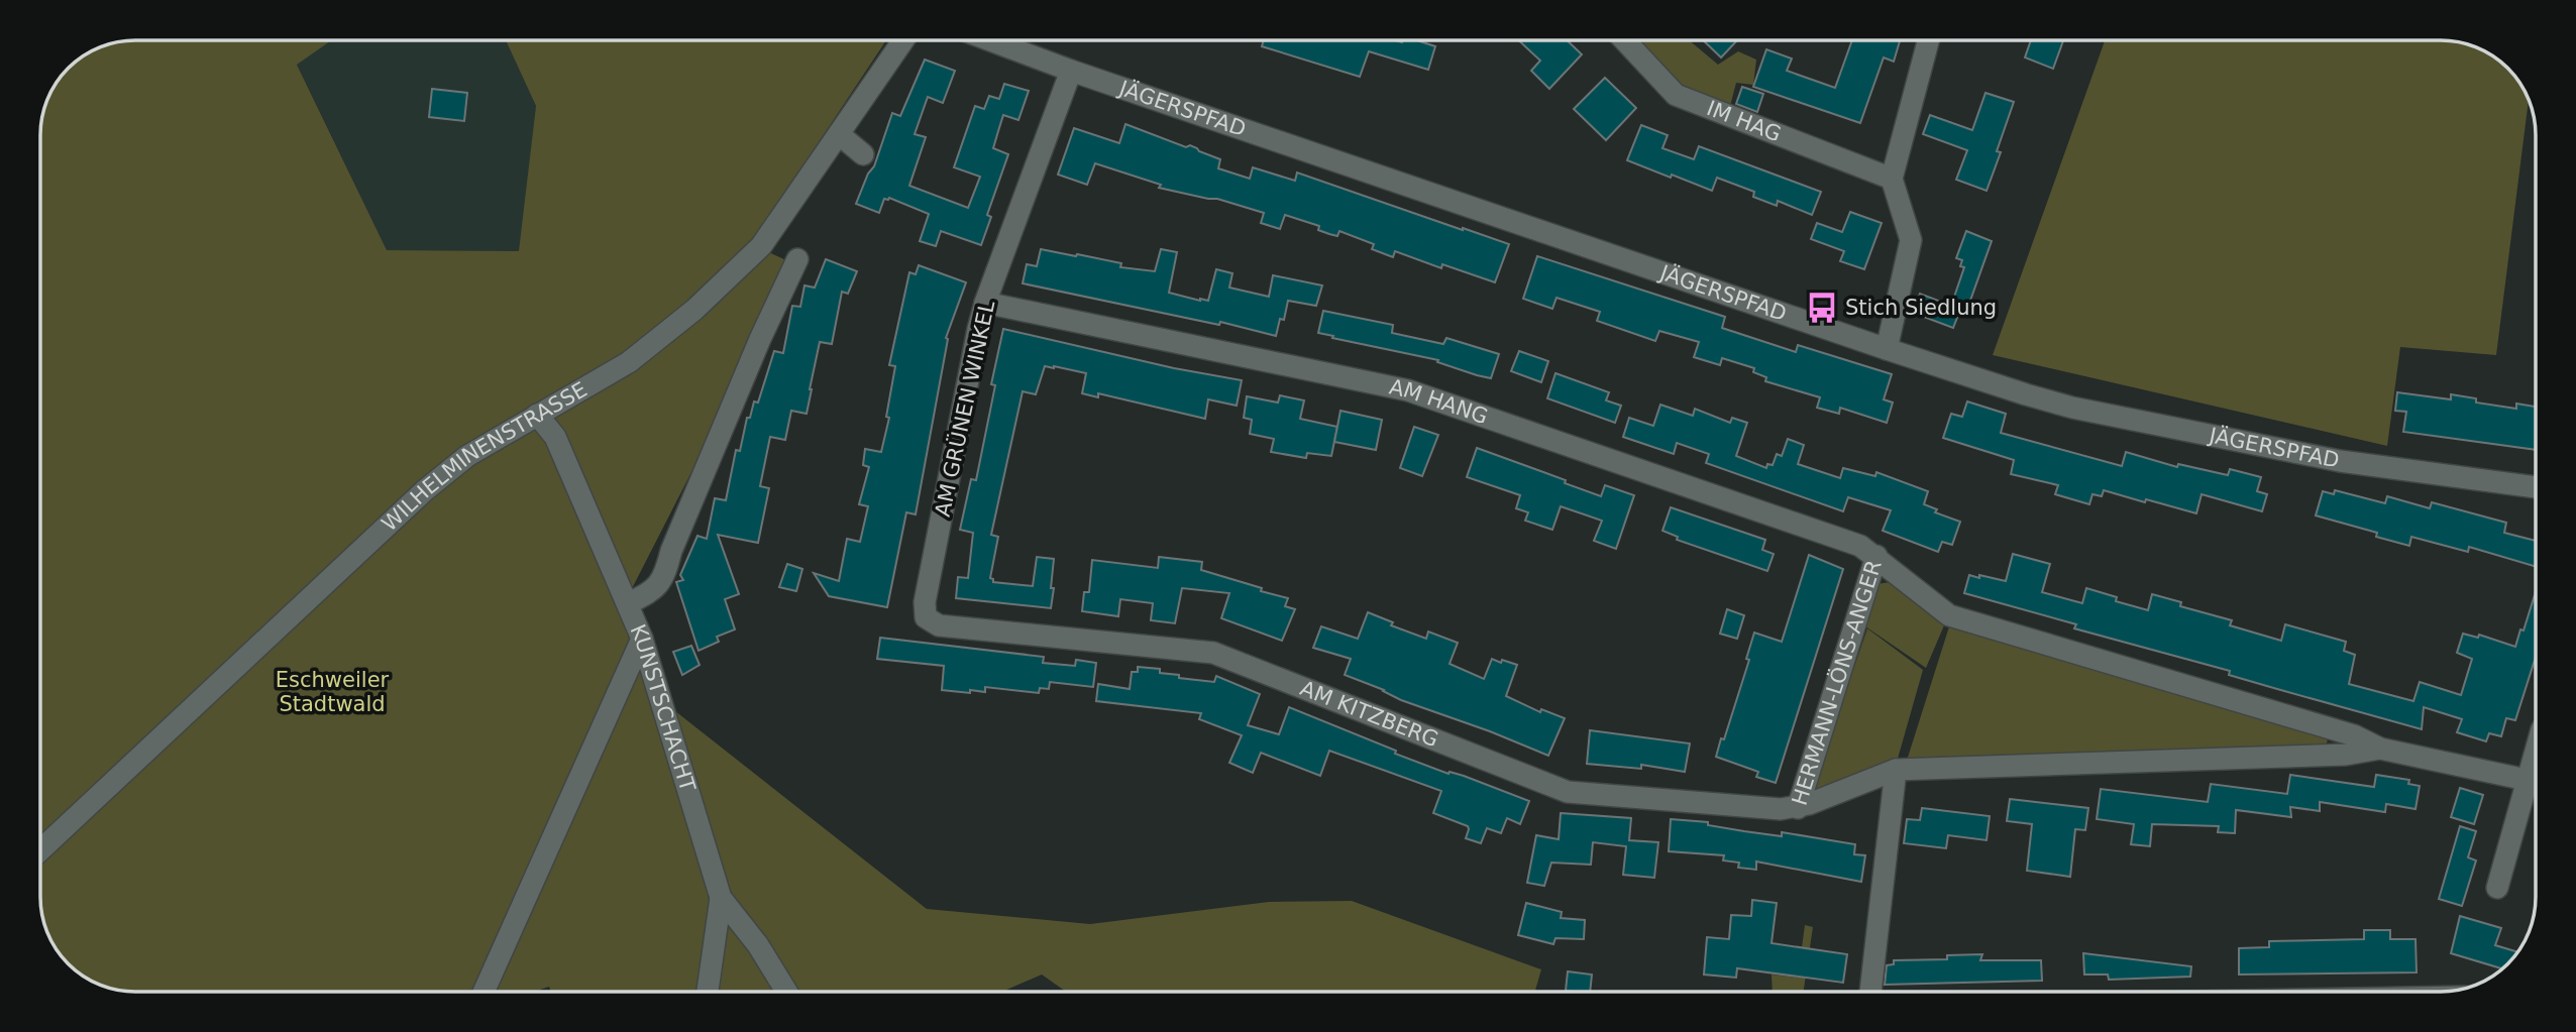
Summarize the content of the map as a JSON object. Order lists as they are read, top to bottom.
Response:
{
  "streets": {
    "street": [
      "JÄGERSPFAD",
      "IM HAG",
      "AM HANG",
      "AM GRÜNEN WINKEL",
      "WILHELMINENSTRASSE",
      "HERMANN-LÖNS-ANGER",
      "KUNSTSCHACHT",
      "AM KITZBERG"
    ]
  },
  "crossings": [
    ["JÄGERSPFAD", "AM GRÜNEN WINKEL"],
    ["AM HANG", "AM GRÜNEN WINKEL"],
    ["AM HANG", "HERMANN-LÖNS-ANGER"],
    ["AM GRÜNEN WINKEL", "AM KITZBERG"],
    ["WILHELMINENSTRASSE", "KUNSTSCHACHT"],
    ["HERMANN-LÖNS-ANGER", "AM KITZBERG"]
  ],
  "parks": ["Eschweiler Stadtwald"],
  "places": {
    "bus stop": ["Stich Siedlung"]
  }
}
